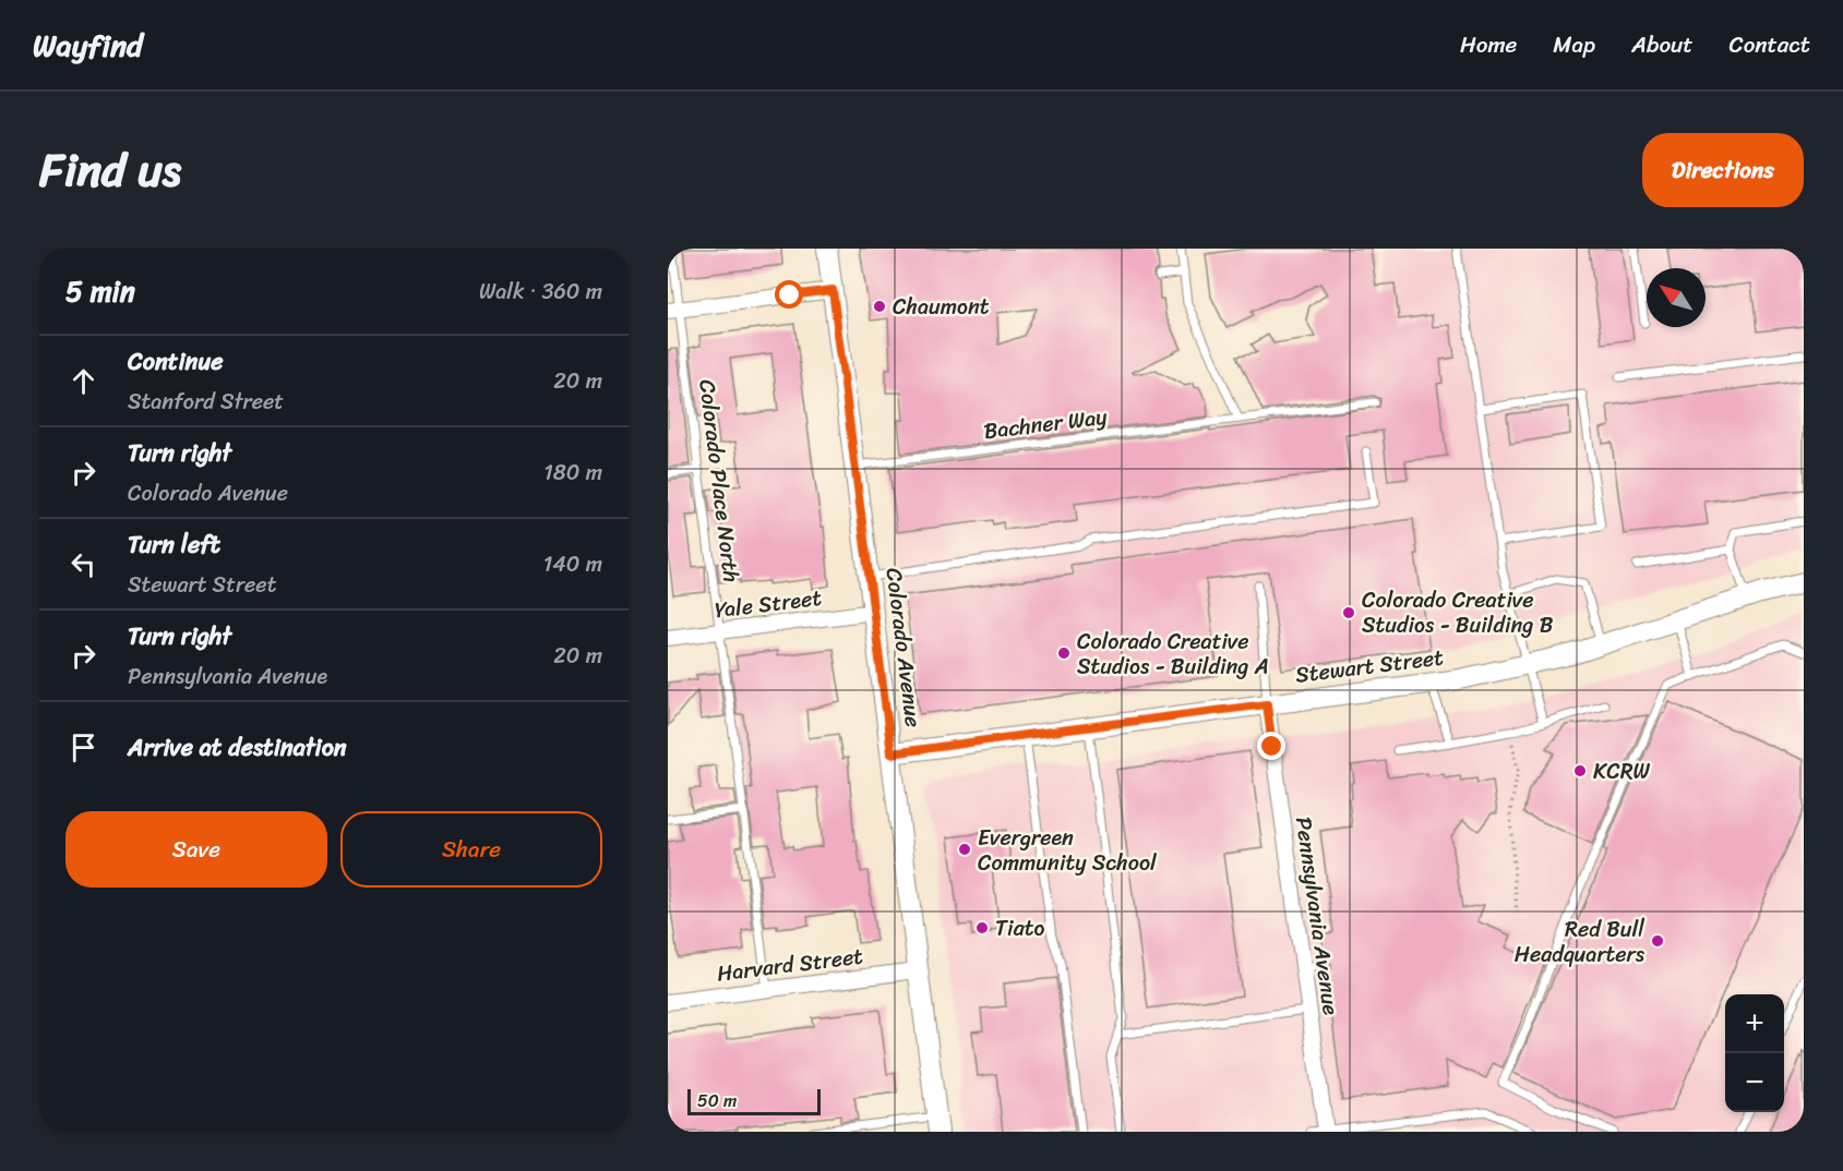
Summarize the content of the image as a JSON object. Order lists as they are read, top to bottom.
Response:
{
  "streets": {
    "street": [
      "Yale Street",
      "Colorado Avenue",
      "Stewart Street",
      "Pennsylvania Avenue",
      "Harvard Street"
    ],
    "lane": ["Bachner Way", "Colorado Place North"]
  },
  "crossings": [
    ["Bachner Way", "Colorado Avenue"],
    ["Colorado Place North", "Yale Street"],
    ["Colorado Place North", "Harvard Street"],
    ["Yale Street", "Colorado Avenue"],
    ["Colorado Avenue", "Stewart Street"],
    ["Colorado Avenue", "Harvard Street"],
    ["Stewart Street", "Pennsylvania Avenue"]
  ],
  "places": [
    "Chaumont",
    "Colorado Creative Studios - Building B",
    "Colorado Creative Studios - Building A",
    "KCRW",
    "Evergreen Community School",
    "Tiato",
    "Red Bull Headquarters"
  ],
  "scale_bar": "50 m",
  "north": "top left",
  "page": {
    "header": "Wayfind",
    "nav": [
      "Home",
      "Map",
      "About",
      "Contact"
    ],
    "title": "Find us",
    "buttons": [
      "Directions",
      ["Save", "Share"]
    ],
    "heading": ["5 min", "Walk · 360 m"],
    "list": [
      ["Continue", "Stanford Street", "20 m"],
      ["Turn right", "Colorado Avenue", "180 m"],
      ["Turn left", "Stewart Street", "140 m"],
      ["Turn right", "Pennsylvania Avenue", "20 m"],
      "Arrive at destination"
    ],
    "map_buttons": ["+", "−"],
    "scale": "50 m"
  }
}
